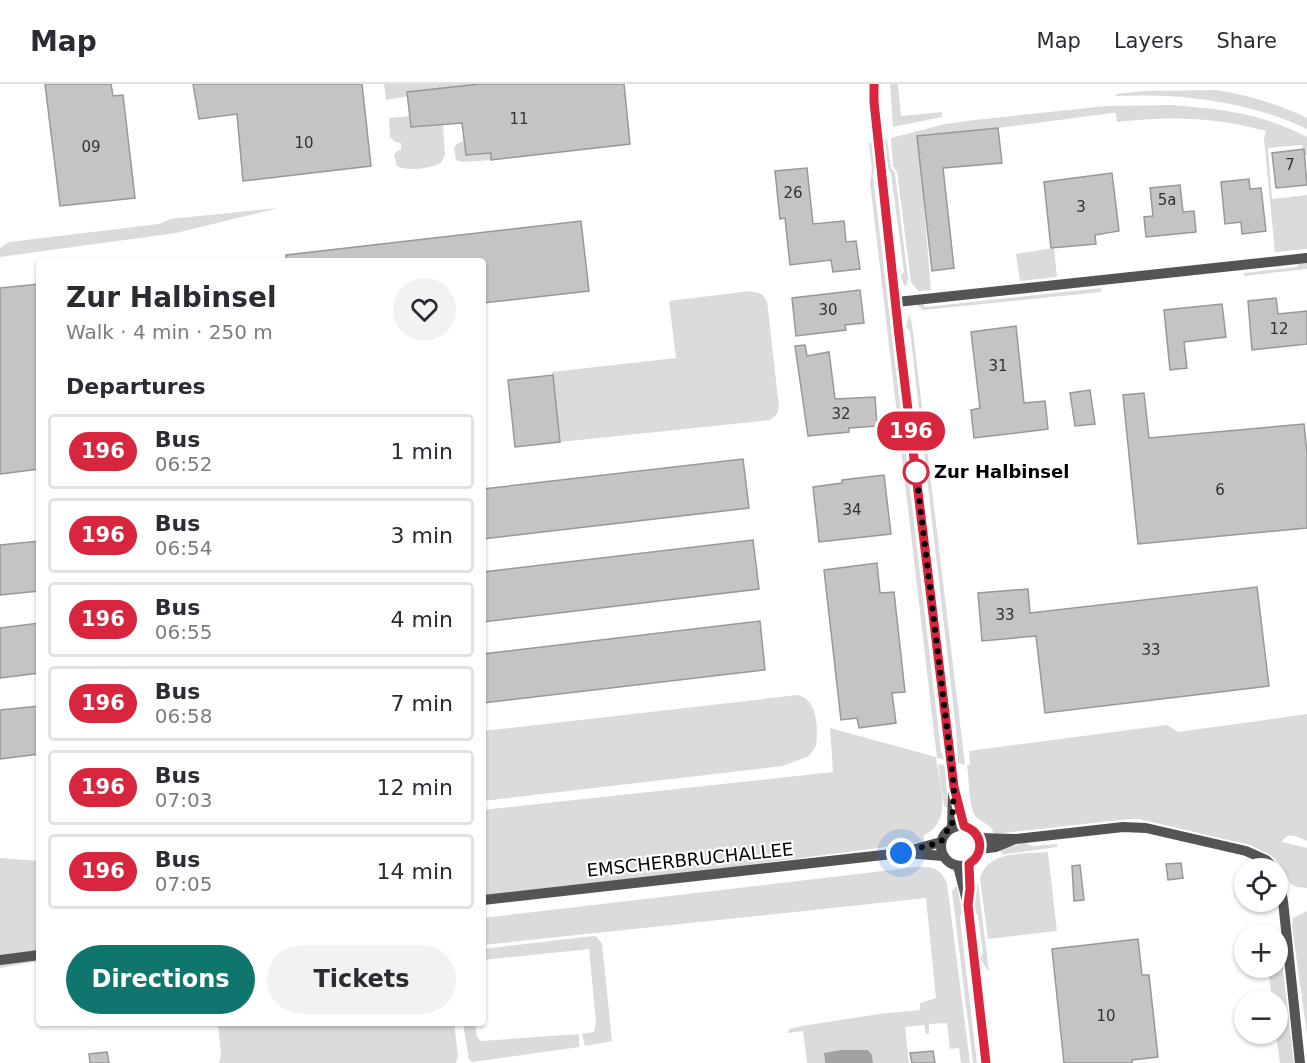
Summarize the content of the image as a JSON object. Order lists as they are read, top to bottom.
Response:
{
  "streets": {
    "street": ["EMSCHERBRUCHALLEE"]
  },
  "places": ["Zur Halbinsel"],
  "lines": ["bus line 196"],
  "house_numbers": [
    "11",
    "10",
    "09",
    "7",
    "26",
    "5a",
    "3",
    "30",
    "12",
    "31",
    "32",
    "6",
    "34",
    "33",
    "33",
    "10"
  ],
  "page": {
    "header": "Map",
    "nav": ["Map", "Layers", "Share"],
    "on_map": "196",
    "heading": [
      ["Zur Halbinsel", "Walk · 4 min · 250 m"],
      "Departures"
    ],
    "list": [
      {
        "mark": "196",
        "name": "Bus",
        "note": "06:52",
        "value": "1 min"
      },
      {
        "mark": "196",
        "name": "Bus",
        "note": "06:54",
        "value": "3 min"
      },
      {
        "mark": "196",
        "name": "Bus",
        "note": "06:55",
        "value": "4 min"
      },
      {
        "mark": "196",
        "name": "Bus",
        "note": "06:58",
        "value": "7 min"
      },
      {
        "mark": "196",
        "name": "Bus",
        "note": "07:03",
        "value": "12 min"
      },
      {
        "mark": "196",
        "name": "Bus",
        "note": "07:05",
        "value": "14 min"
      }
    ],
    "map_buttons": ["+", "−"],
    "buttons": ["Directions", "Tickets"]
  }
}
